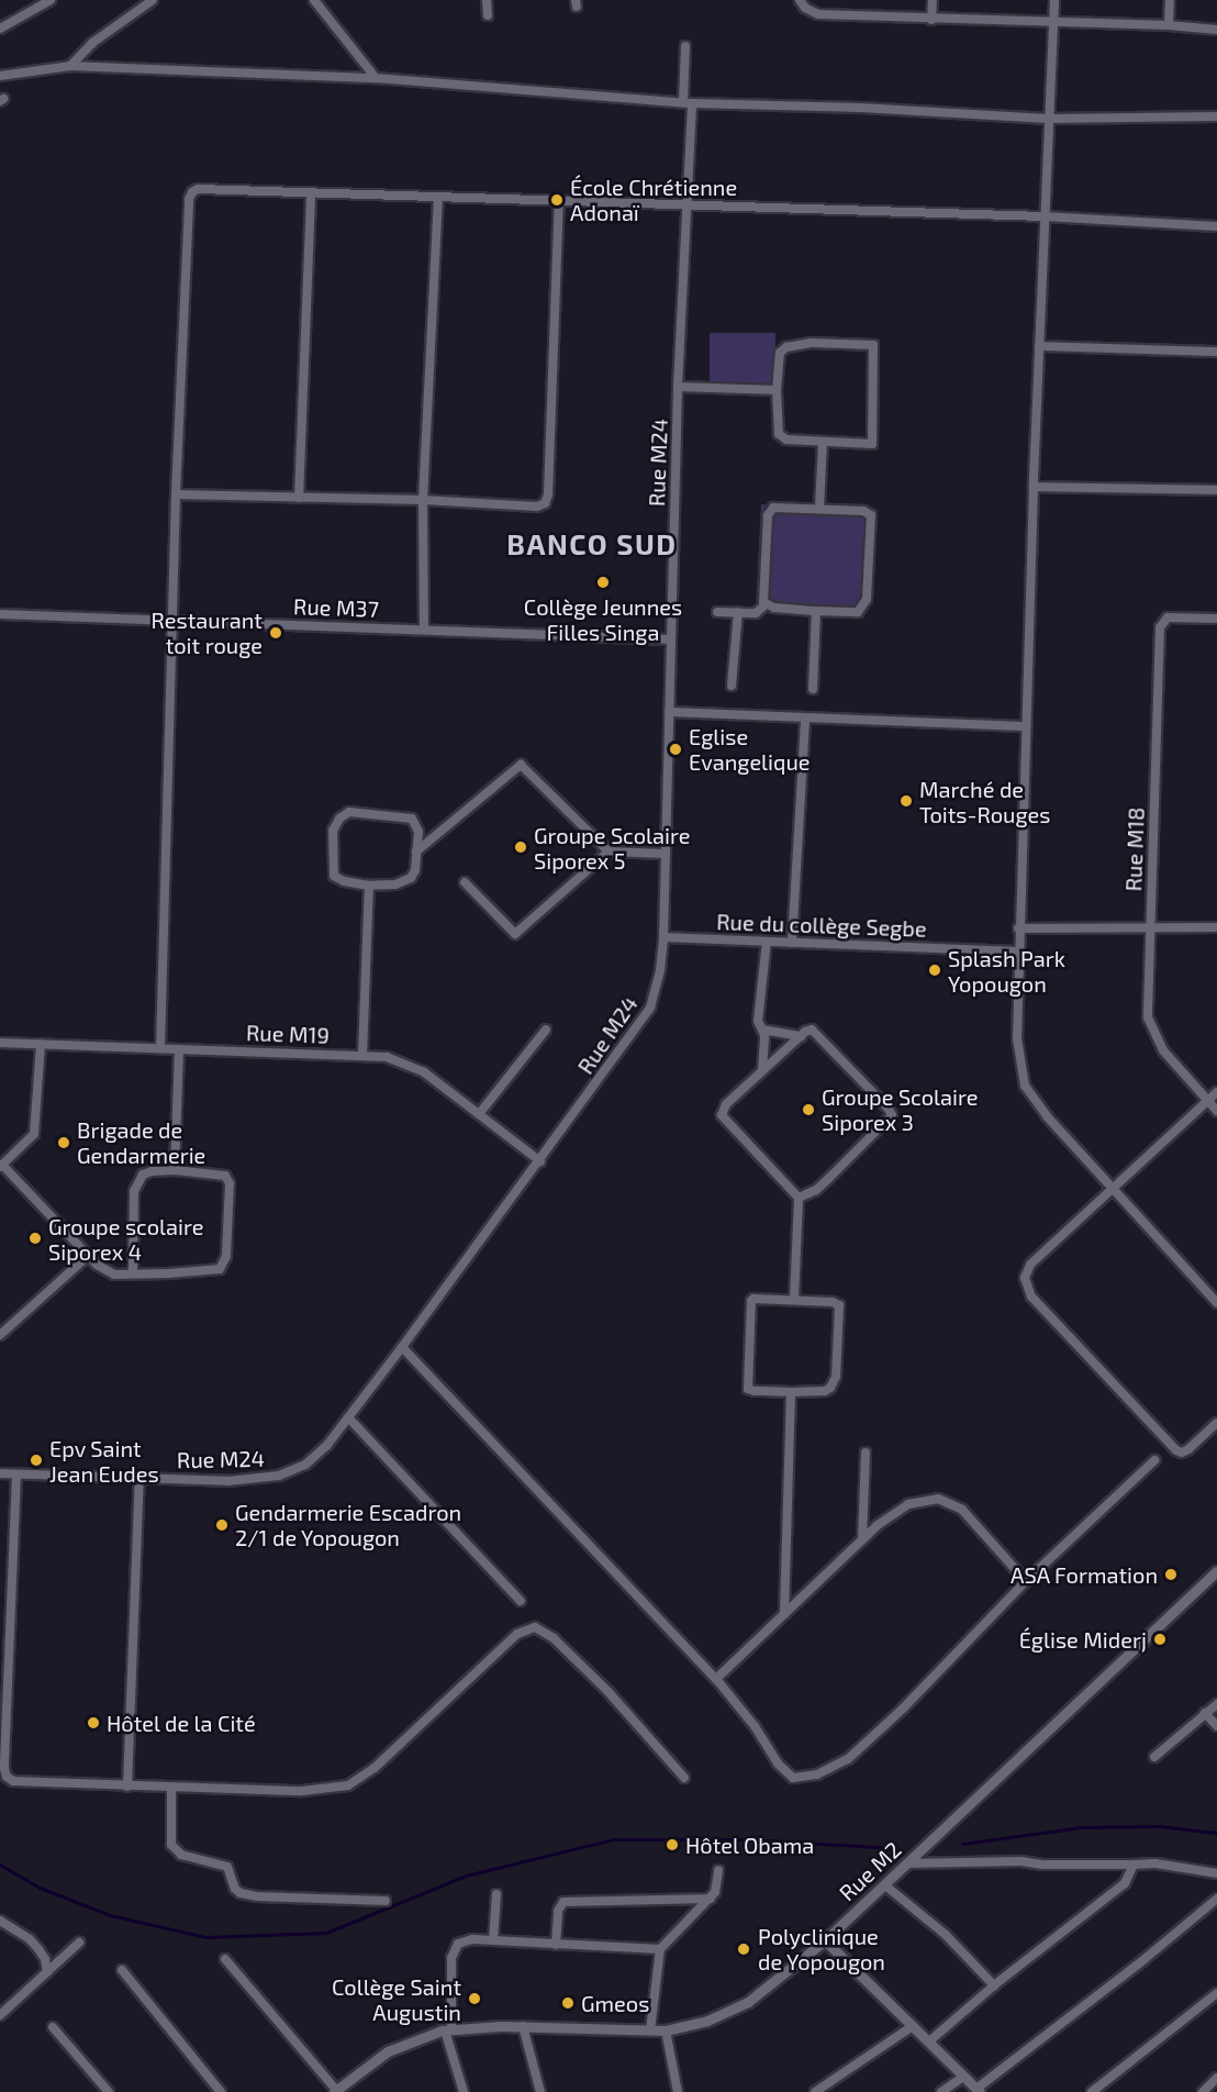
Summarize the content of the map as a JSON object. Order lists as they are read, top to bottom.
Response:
{
  "streets": {
    "street": [
      "Rue M24",
      "Rue M37",
      "Rue M18",
      "Rue du collège Segbe",
      "Rue M19",
      "Rue M2"
    ]
  },
  "crossings": [
    ["Rue M24", "Rue M37"],
    ["Rue M24", "Rue du collège Segbe"],
    ["Rue M24", "Rue M19"]
  ],
  "districts": ["BANCO SUD"],
  "places": [
    "École Chrétienne Adonaï",
    "Collège Jeunnes Filles Singa",
    "Restaurant toit rouge",
    "Eglise Evangelique",
    "Marché de Toits-Rouges",
    "Groupe Scolaire Siporex 5",
    "Splash Park Yopougon",
    "Groupe Scolaire Siporex 3",
    "Brigade de Gendarmerie",
    "Groupe scolaire Siporex 4",
    "Epv Saint Jean Eudes",
    "Gendarmerie Escadron 2/1 de Yopougon",
    "ASA Formation",
    "Église Miderj",
    "Hôtel de la Cité",
    "Hôtel Obama",
    "Polyclinique de Yopougon",
    "Collège Saint Augustin",
    "Gmeos"
  ]
}
